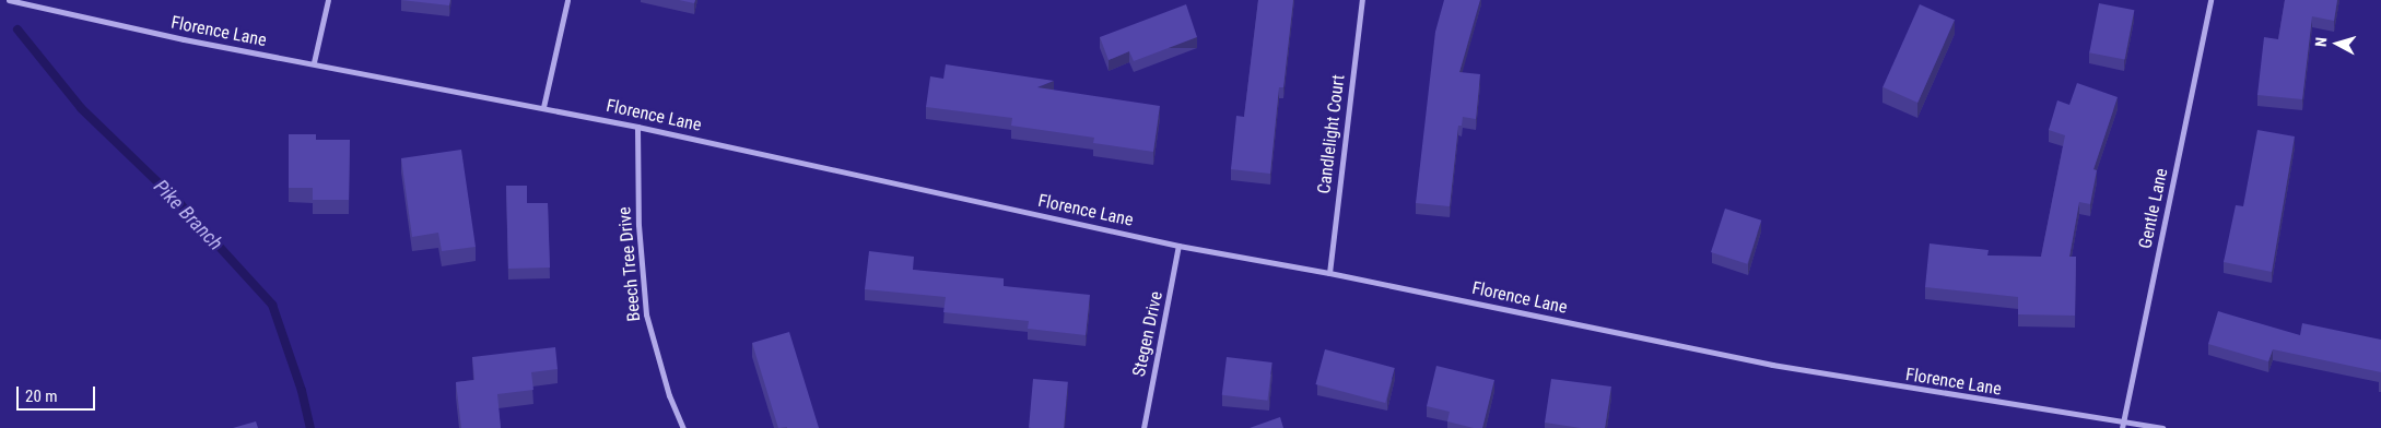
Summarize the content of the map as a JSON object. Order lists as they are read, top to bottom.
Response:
{
  "streets": {
    "street": [
      "Florence Lane",
      "Candlelight Court",
      "Gentle Lane",
      "Beech Tree Drive",
      "Stegen Drive"
    ]
  },
  "crossings": [
    ["Florence Lane", "Candlelight Court"],
    ["Florence Lane", "Gentle Lane"],
    ["Florence Lane", "Beech Tree Drive"],
    ["Florence Lane", "Stegen Drive"]
  ],
  "water": ["Pike Branch"],
  "scale_bar": "20 m",
  "north": "left"
}
